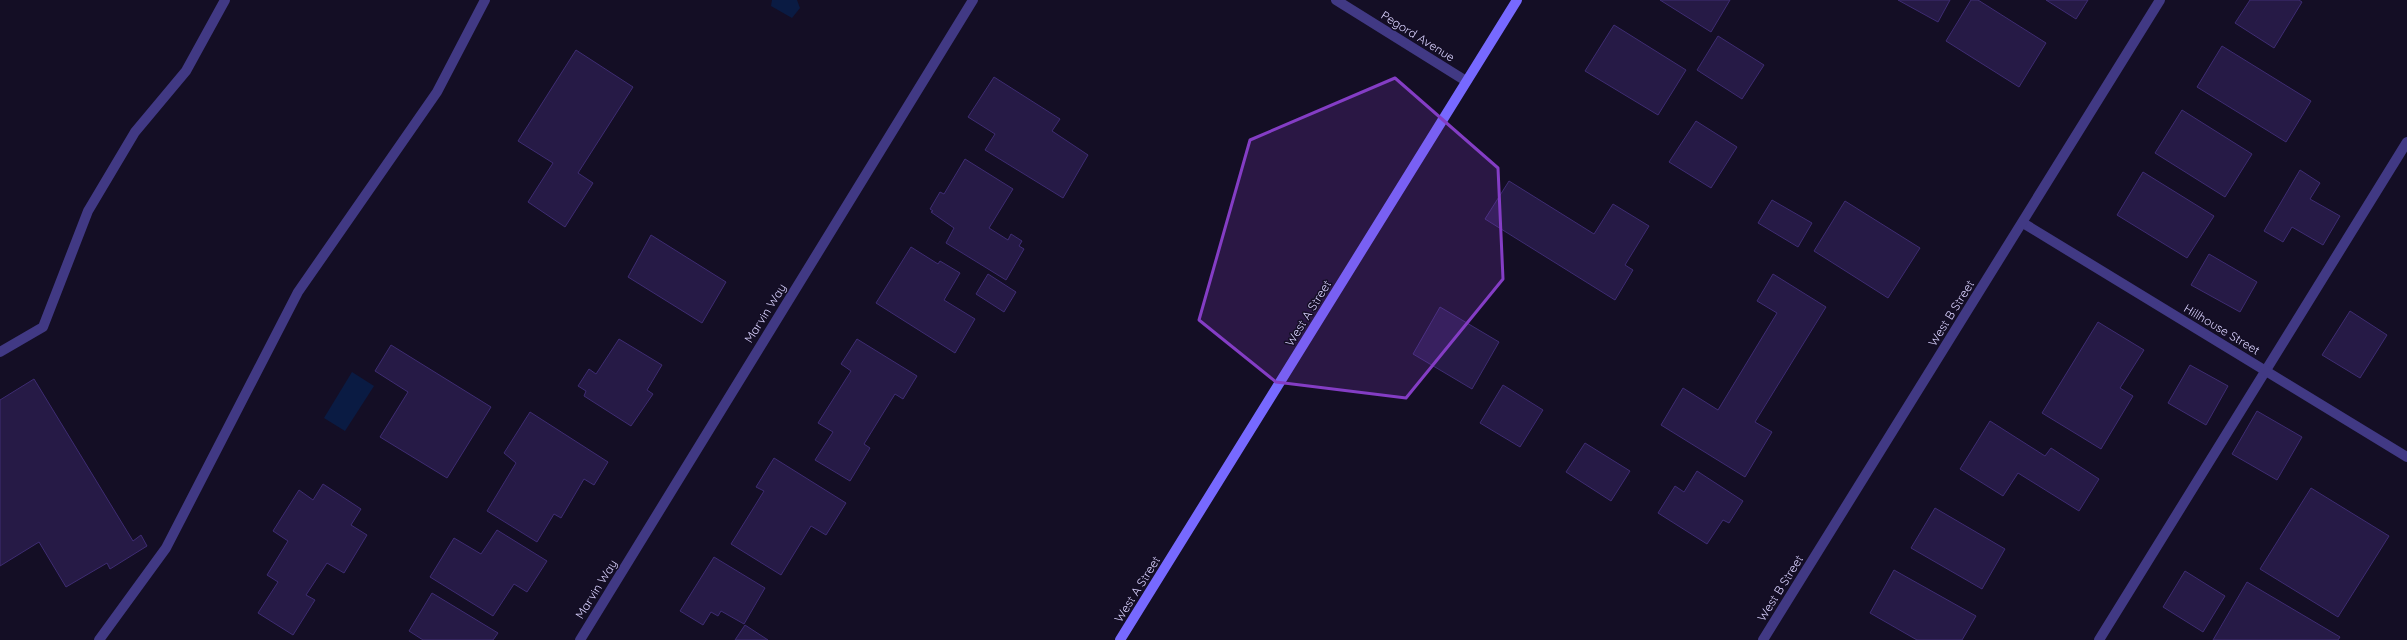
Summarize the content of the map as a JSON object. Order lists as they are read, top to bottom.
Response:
{
  "streets": {
    "main road": ["West A Street"],
    "street": [
      "Pegord Avenue",
      "Marvin Way",
      "West B Street",
      "Hillhouse Street"
    ]
  },
  "crossings": [
    ["Pegord Avenue", "West A Street"],
    ["West B Street", "Hillhouse Street"]
  ]
}
